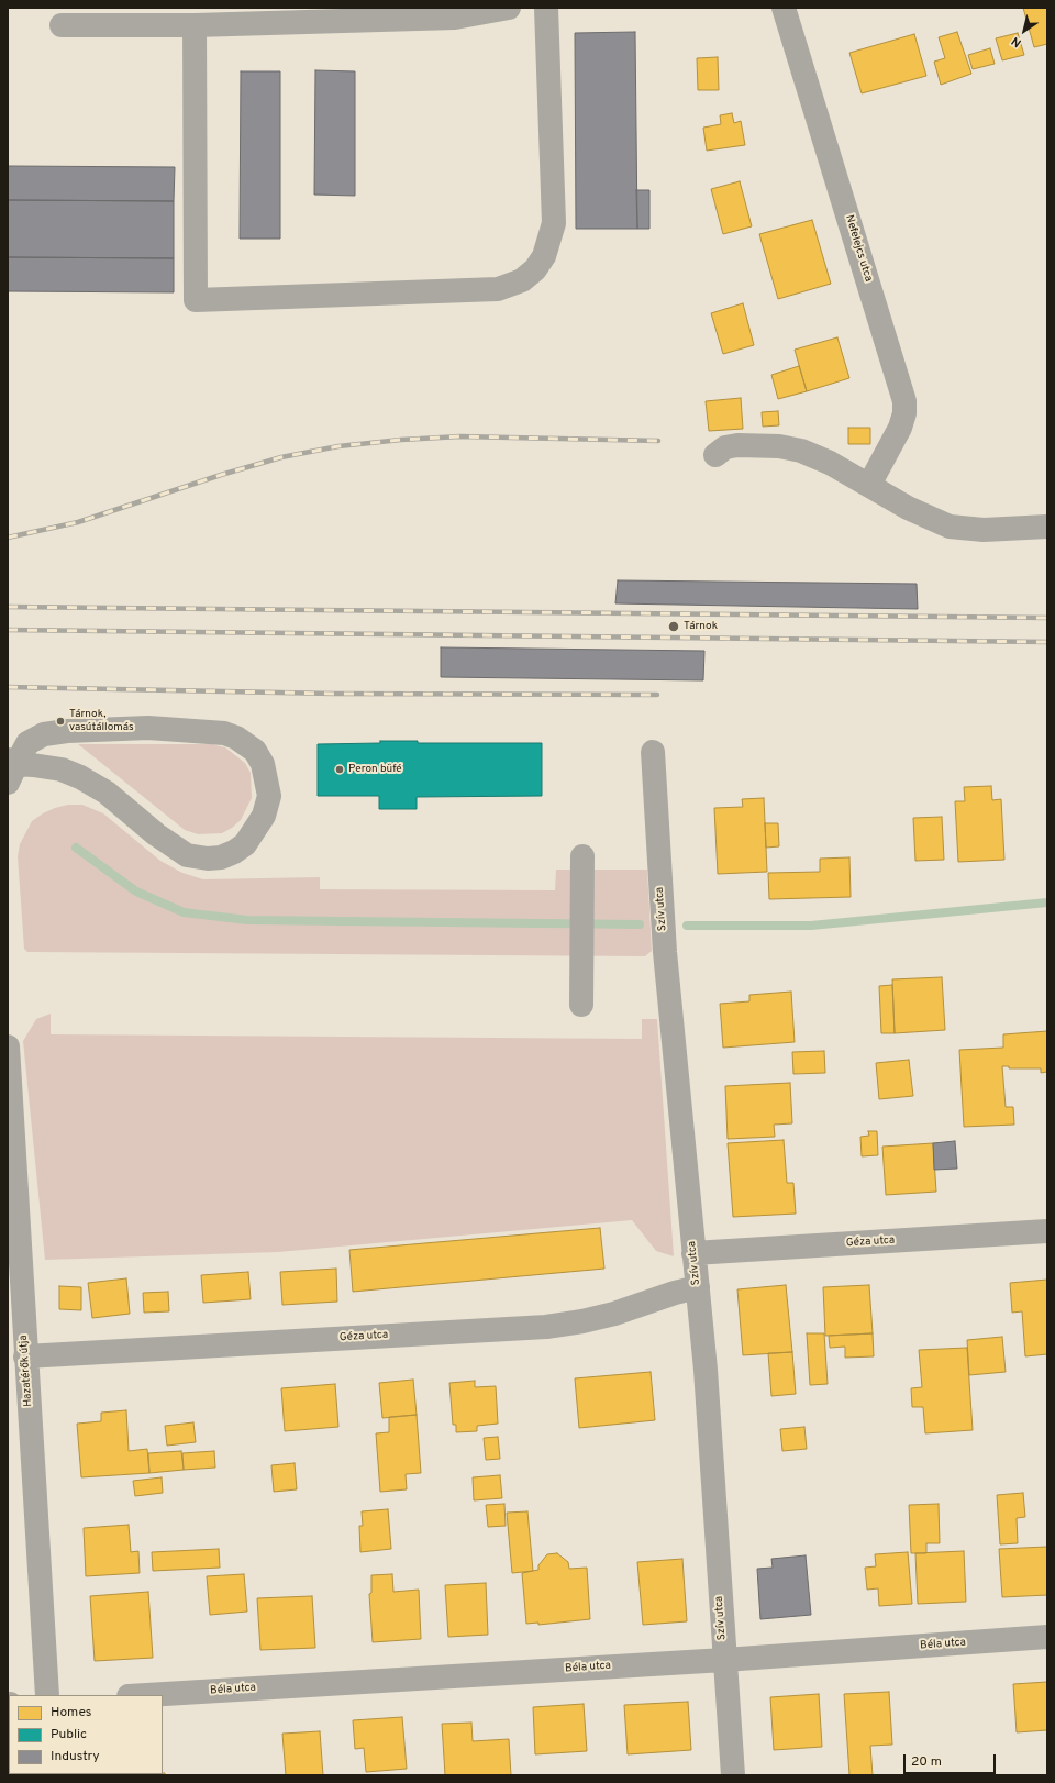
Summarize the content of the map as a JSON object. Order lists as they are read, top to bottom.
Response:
{
  "streets": {
    "street": [
      "Nefelejcs utca",
      "Szív utca",
      "Géza utca",
      "Hazatérők útja",
      "Béla utca"
    ]
  },
  "crossings": [
    ["Szív utca", "Géza utca"],
    ["Szív utca", "Béla utca"],
    ["Géza utca", "Hazatérők útja"]
  ],
  "places": ["Tárnok", "Tárnok, vasútállomás", "Peron büfé"],
  "legend": ["Homes", "Public", "Industry"],
  "scale_bar": "20 m",
  "north": "bottom left"
}
